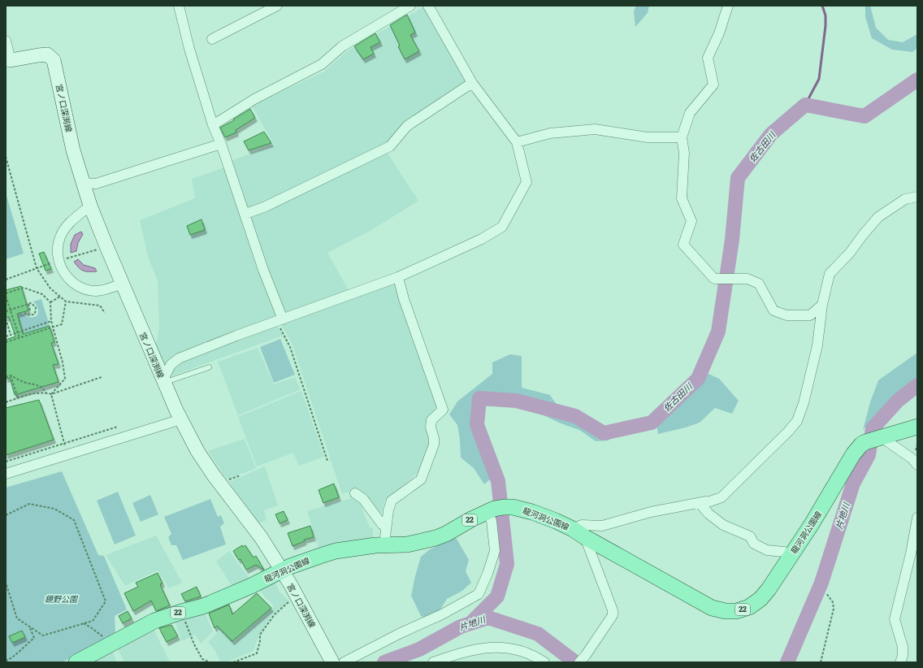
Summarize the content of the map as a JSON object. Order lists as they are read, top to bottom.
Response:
{
  "streets": {
    "main road": ["宮ノ口深渕線", "龍河洞公園線", "22"]
  },
  "crossings": [
    ["宮ノ口深渕線", "龍河洞公園線"]
  ],
  "water": ["佐古田川", "片地川"],
  "parks": ["鏡野公園"]
}
